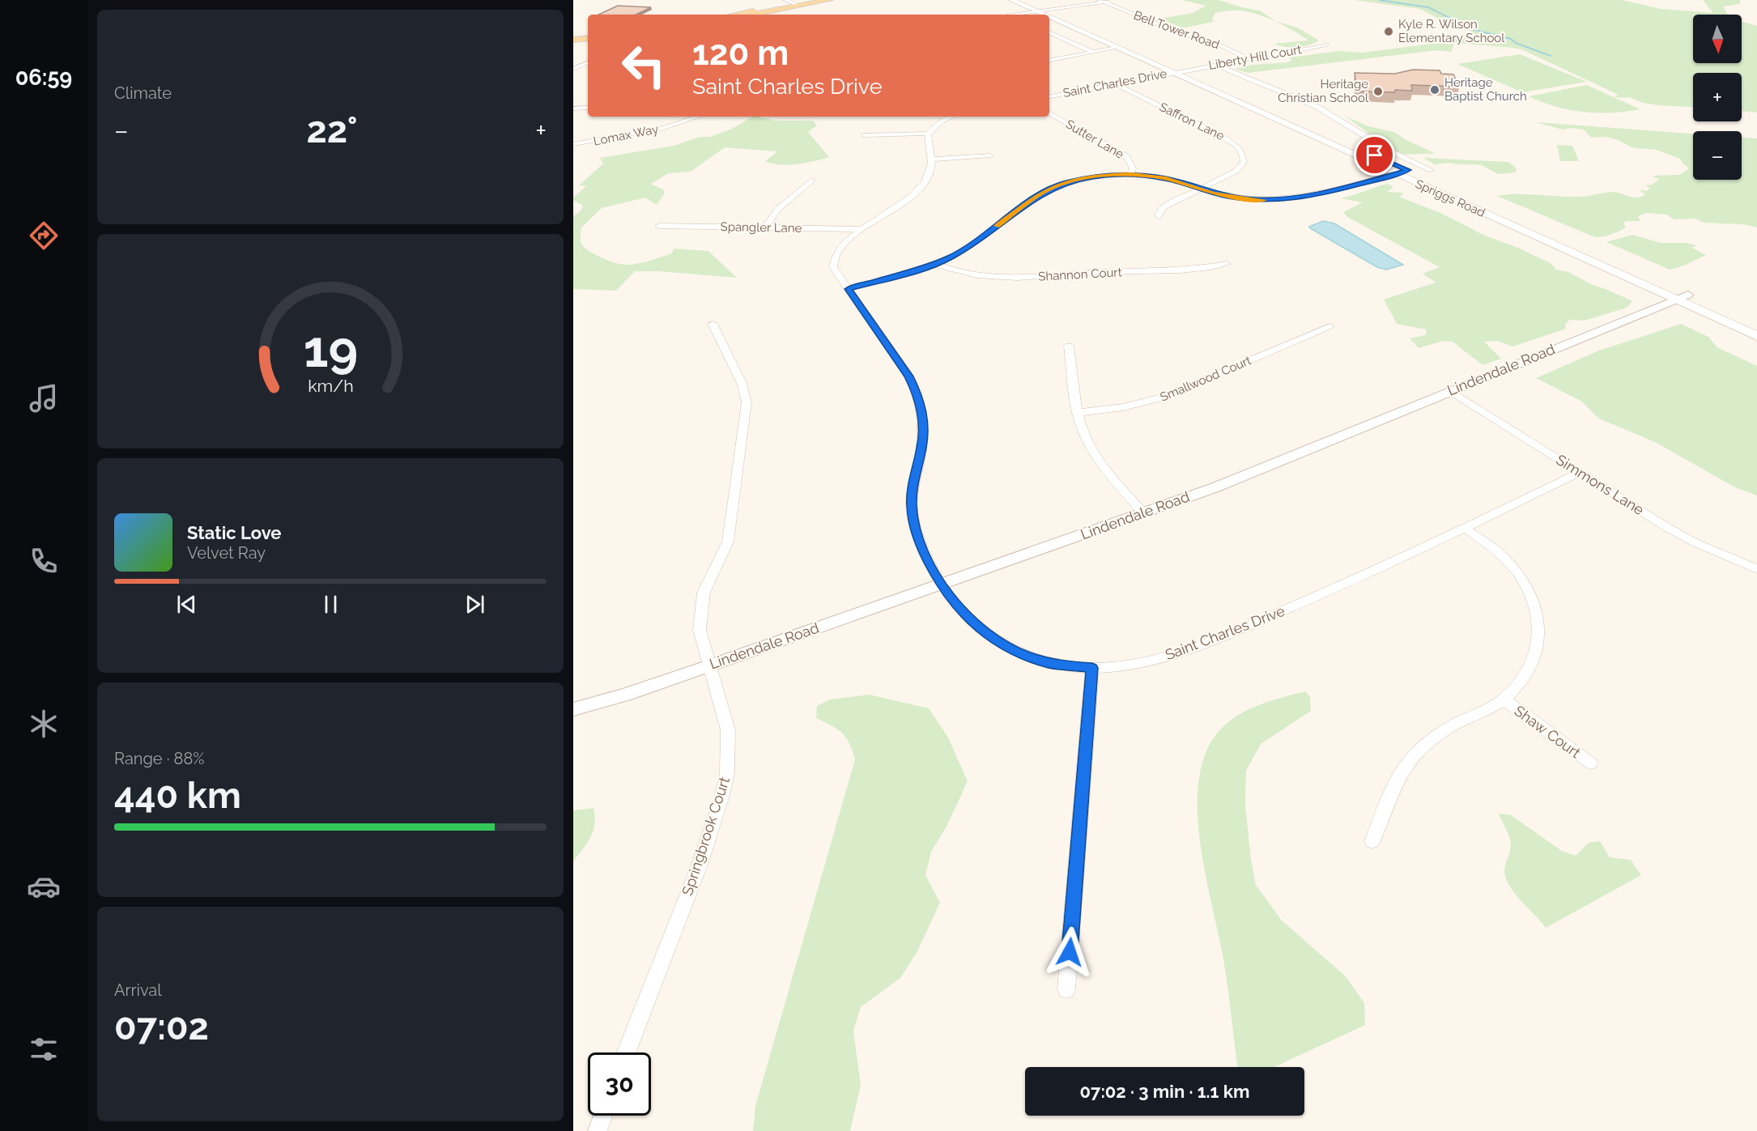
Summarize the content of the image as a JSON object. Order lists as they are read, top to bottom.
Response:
{
  "streets": {
    "main road": ["Spriggs Road"],
    "street": [
      "Bell Tower Road",
      "Liberty Hill Court",
      "Saint Charles Drive",
      "Saffron Lane",
      "Lomax Way",
      "Sutter Lane",
      "Spangler Lane",
      "Shannon Court",
      "Lindendale Road",
      "Smallwood Court",
      "Simmons Lane",
      "Shaw Court",
      "Springbrook Court"
    ]
  },
  "crossings": [
    ["Bell Tower Road", "Liberty Hill Court"],
    ["Liberty Hill Court", "Saint Charles Drive"],
    ["Liberty Hill Court", "Spriggs Road"],
    ["Saint Charles Drive", "Saffron Lane"],
    ["Saint Charles Drive", "Spriggs Road"],
    ["Saint Charles Drive", "Spangler Lane"],
    ["Saint Charles Drive", "Lindendale Road"],
    ["Saint Charles Drive", "Simmons Lane"],
    ["Spriggs Road", "Lindendale Road"],
    ["Lindendale Road", "Simmons Lane"],
    ["Lindendale Road", "Springbrook Court"]
  ],
  "places": ["Kyle R. Wilson Elementary School", "Heritage Baptist Church", "Heritage Christian School"],
  "north": "bottom",
  "page": {
    "tabs": "06:59",
    "tile": [
      "Climate",
      ["Range · 88%", "440 km"],
      ["Arrival", "07:02"]
    ],
    "map_buttons": ["+", "−"],
    "turn": ["120 m", "Saint Charles Drive"],
    "heat": ["−", "22°", "+"],
    "song": ["Static Love", "Velvet Ray"],
    "limit": "30",
    "trip": "07:02 · 3 min · 1.1 km",
    "gauge": ["19", "km/h"]
  }
}
